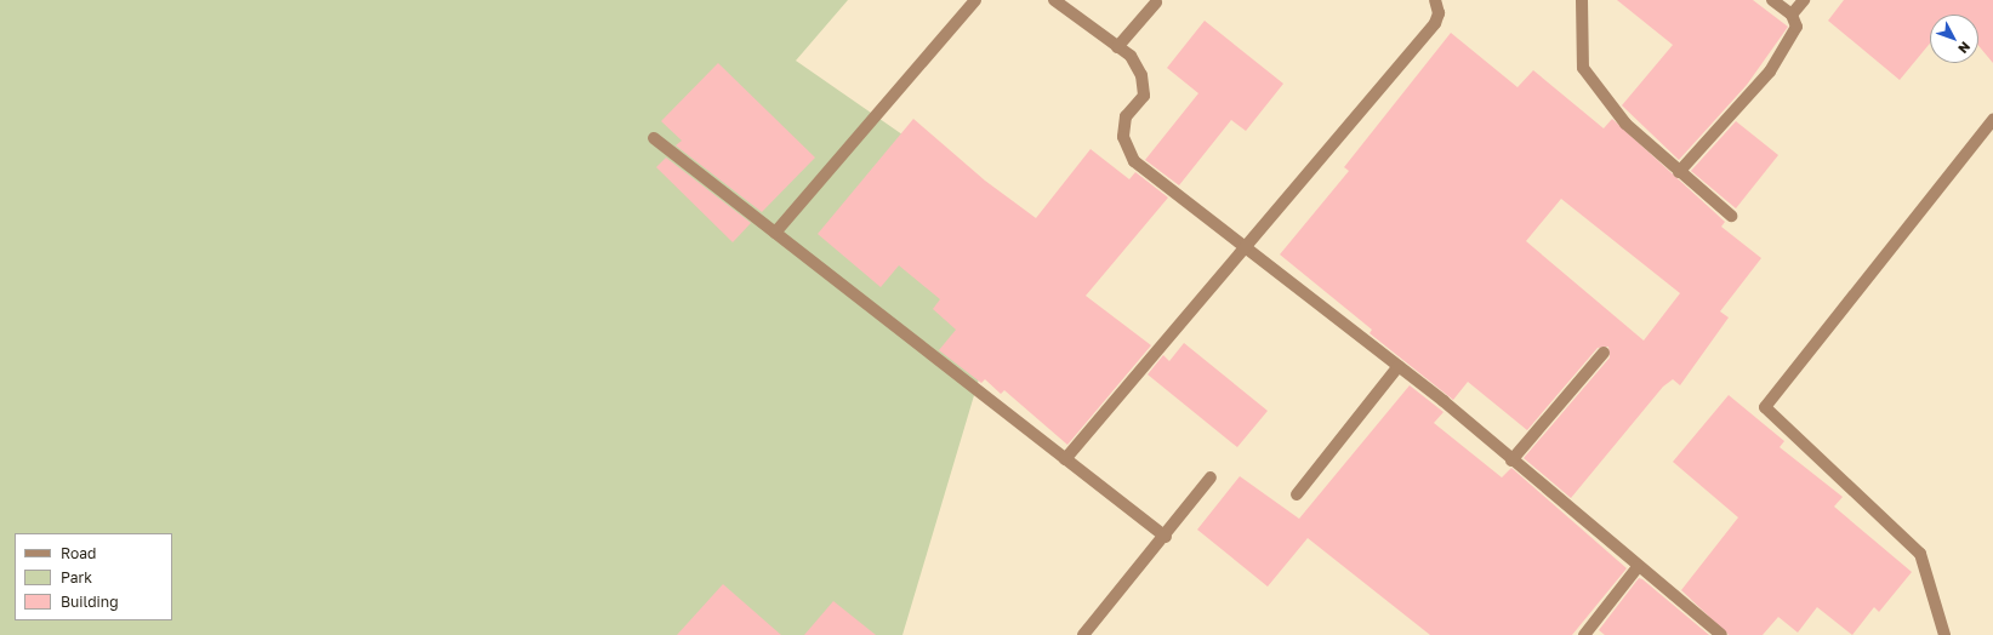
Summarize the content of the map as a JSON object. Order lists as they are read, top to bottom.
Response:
{
  "legend": ["Road", "Park", "Building"],
  "north": "bottom right"
}
